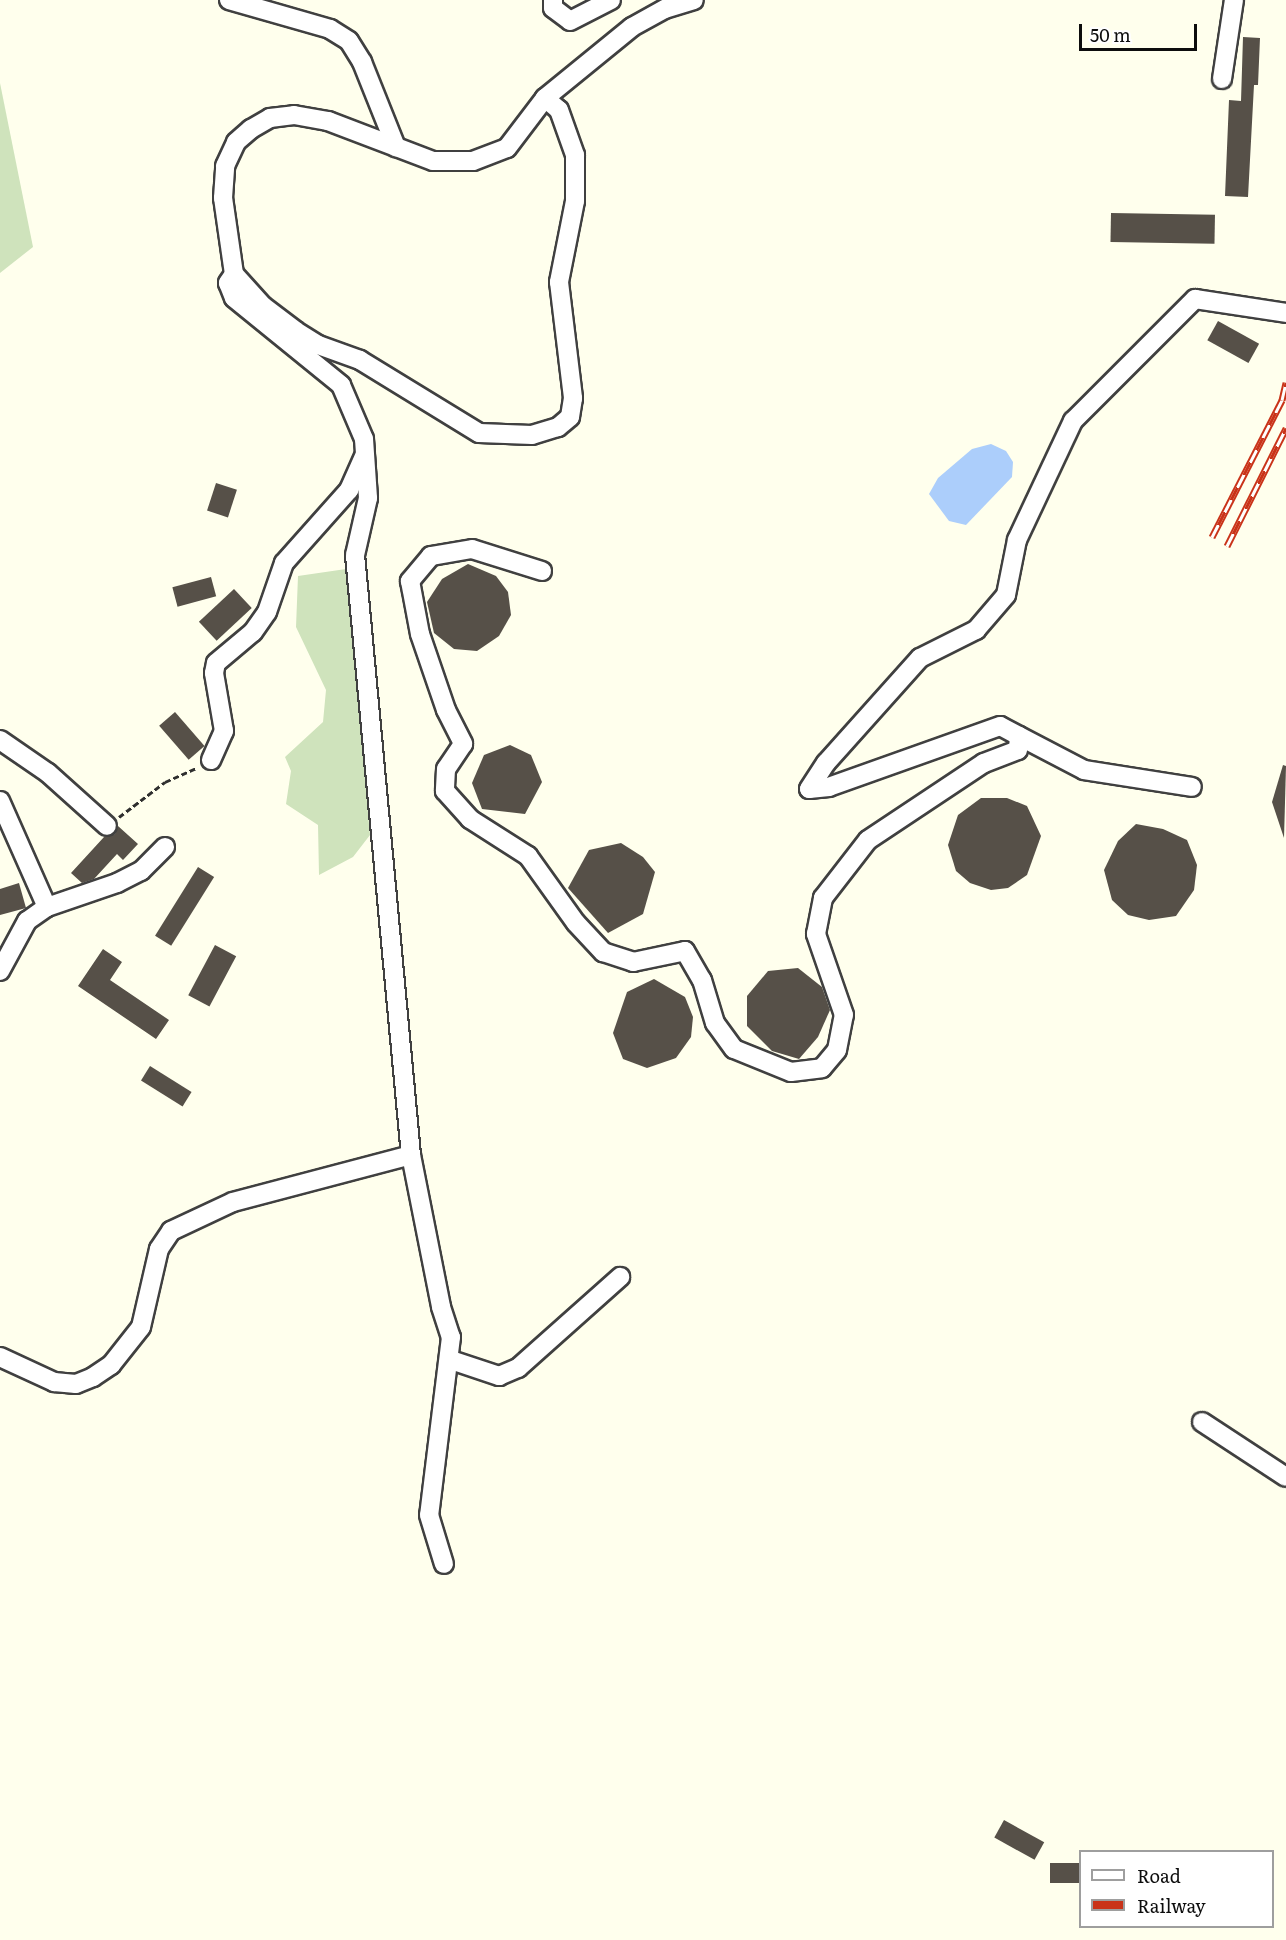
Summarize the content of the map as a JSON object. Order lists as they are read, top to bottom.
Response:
{
  "legend": ["Road", "Railway"],
  "scale_bar": "50 m"
}
